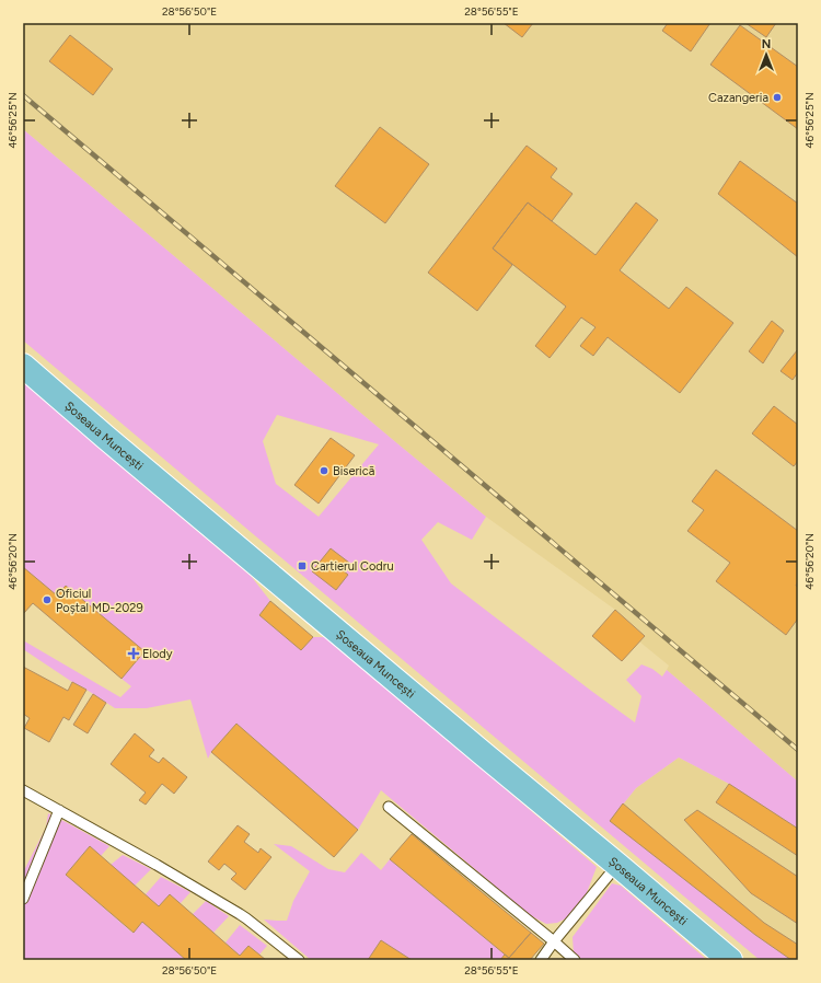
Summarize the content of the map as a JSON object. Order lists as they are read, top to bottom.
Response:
{
  "streets": {
    "main road": ["Șoseaua Muncești"]
  },
  "places": {
    "other": ["Cazangeria", "Biserică", "Oficiul Poștal MD-2029"],
    "transit": ["Cartierul Codru"],
    "health": ["Elody"]
  },
  "north": "top",
  "coordinates": [
    "28°56'50\"E",
    "28°56'55\"E",
    "46°56'25\"N",
    "46°56'20\"N"
  ]
}
